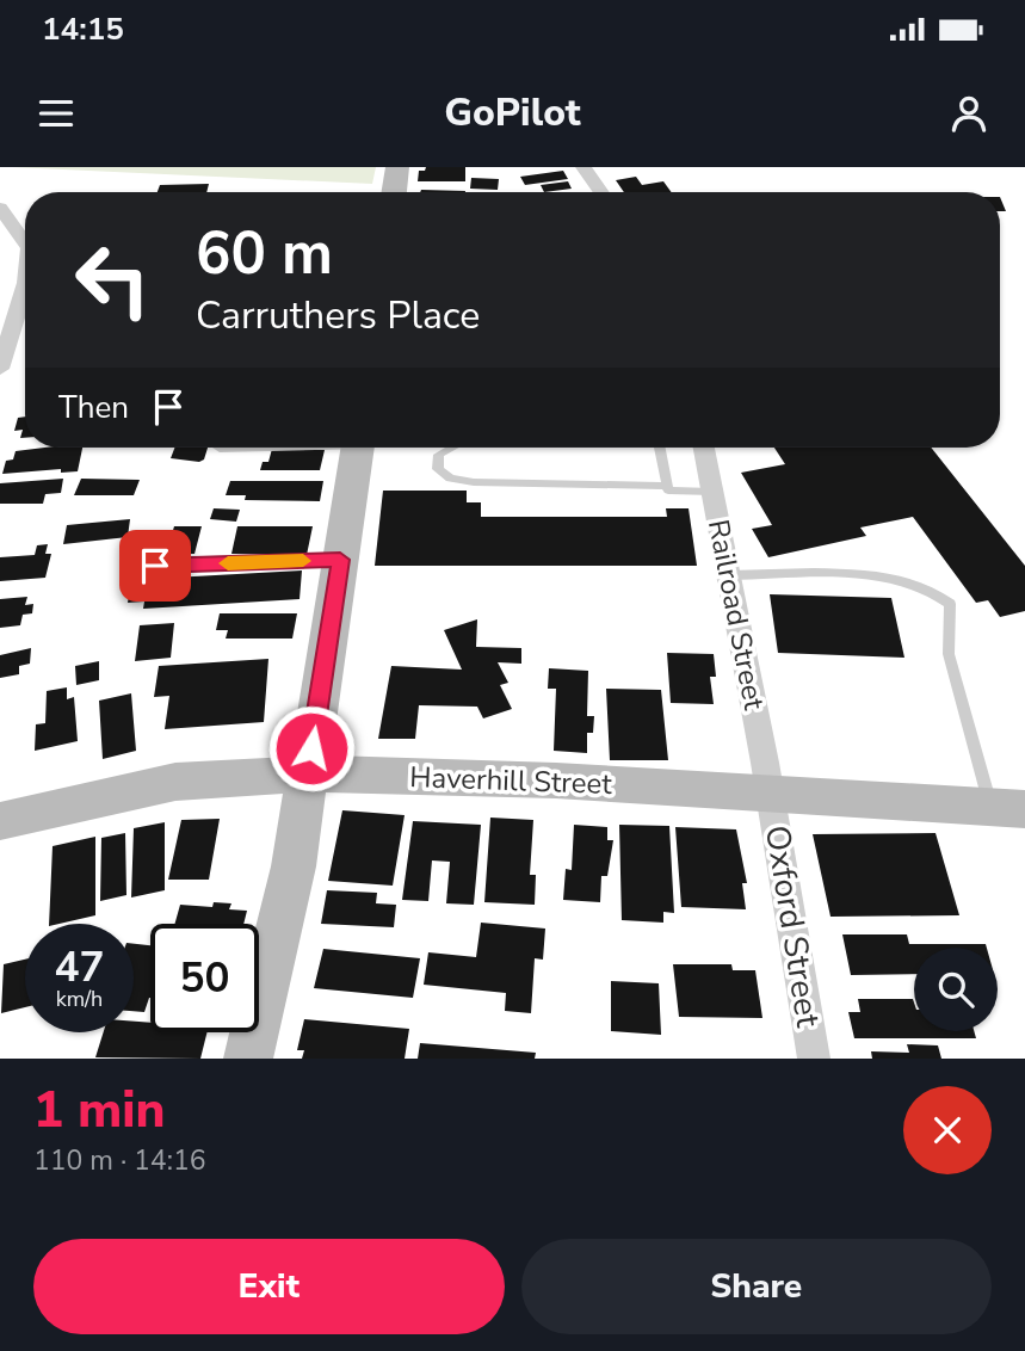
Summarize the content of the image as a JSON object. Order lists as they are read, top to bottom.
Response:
{
  "streets": {
    "main road": ["Haverhill Street"],
    "street": ["Railroad Street", "Oxford Street"]
  },
  "crossings": [
    ["Railroad Street", "Haverhill Street"],
    ["Railroad Street", "Oxford Street"],
    ["Haverhill Street", "Oxford Street"]
  ],
  "page": {
    "status": "14:15",
    "header": "GoPilot",
    "turn": ["60 m", "Carruthers Place"],
    "then": "Then",
    "speed": "47 km/h",
    "limit": "50",
    "heading": ["1 min", "110 m · 14:16"],
    "buttons": ["Exit", "Share"]
  }
}
